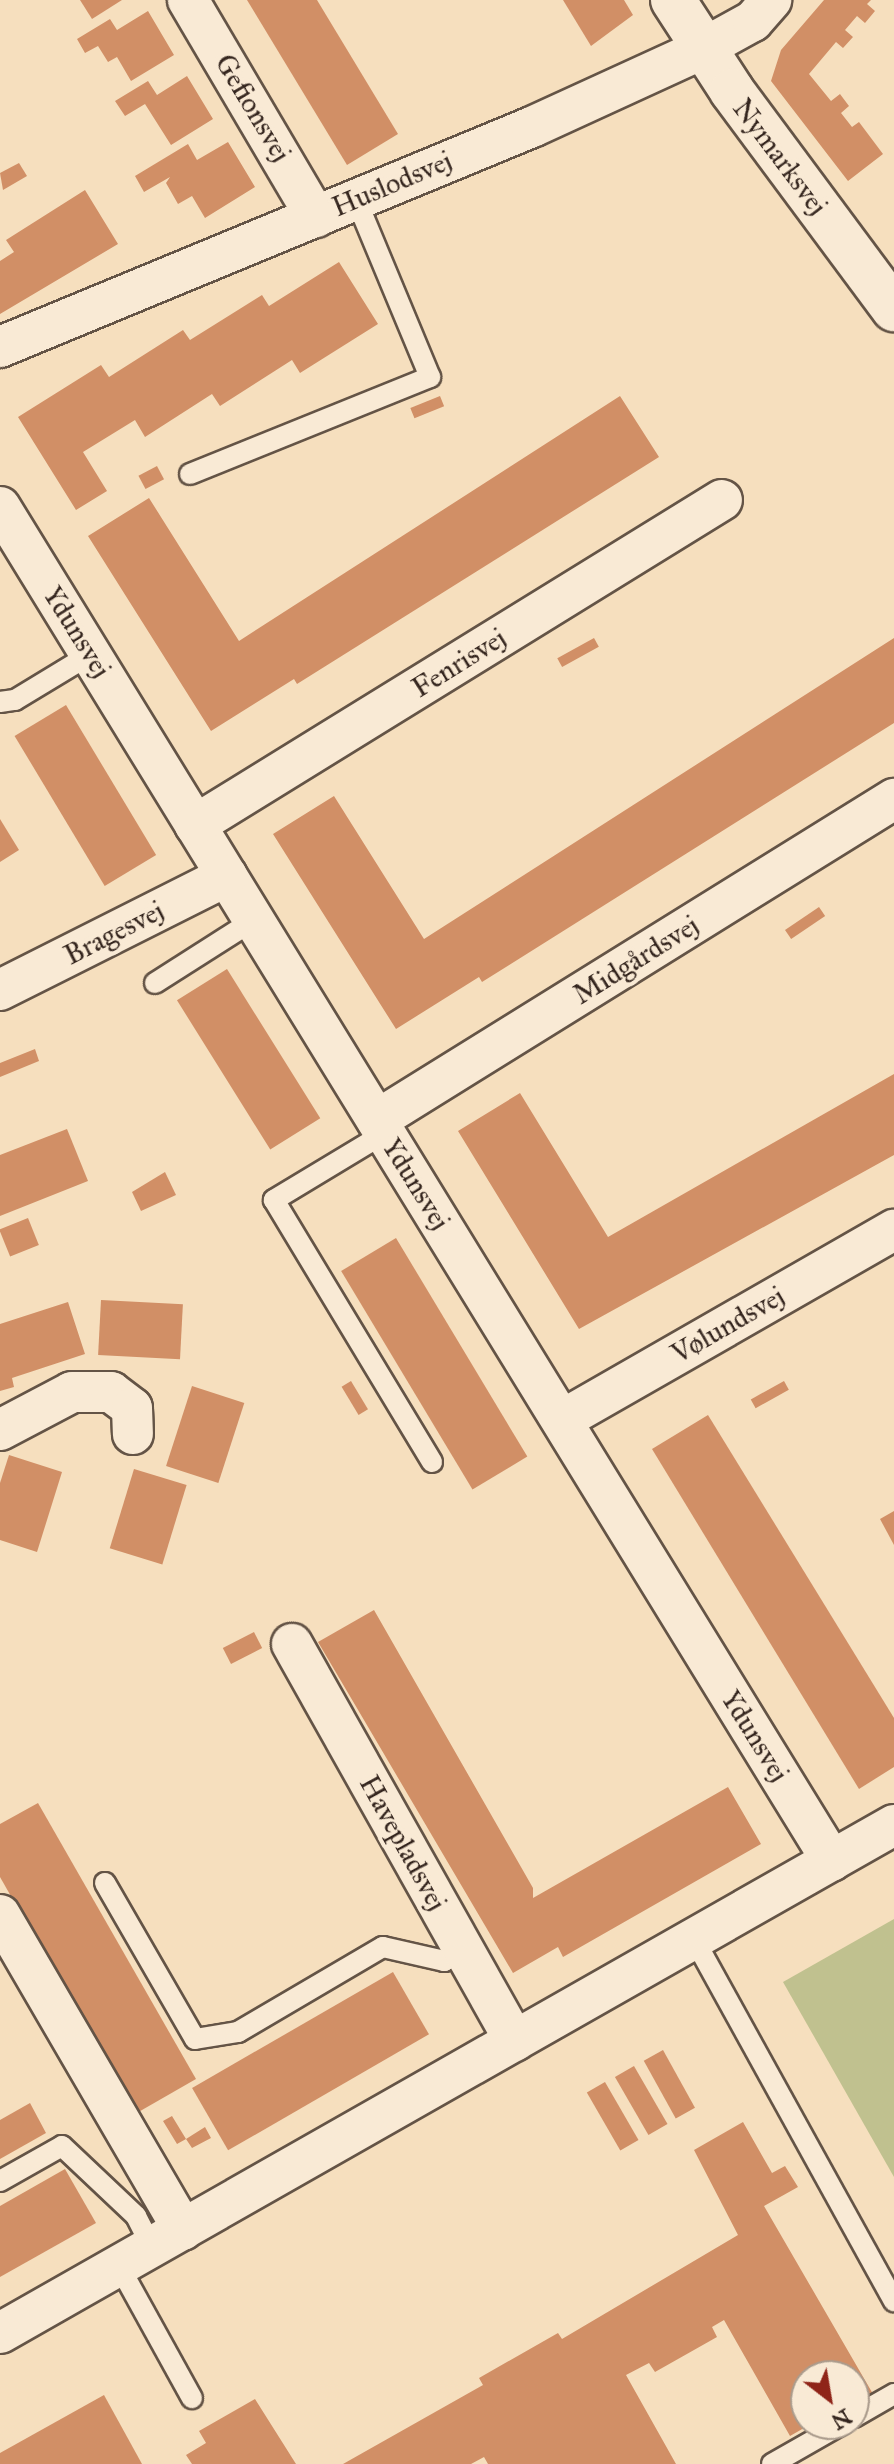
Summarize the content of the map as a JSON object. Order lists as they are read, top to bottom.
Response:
{
  "streets": {
    "street": [
      "Gefionsvej",
      "Nymarksvej",
      "Huslodsvej",
      "Ydunsvej",
      "Fenrisvej",
      "Bragesvej",
      "Midgårdsvej",
      "Vølundsvej",
      "Havepladsvej"
    ]
  },
  "crossings": [
    ["Gefionsvej", "Huslodsvej"],
    ["Nymarksvej", "Huslodsvej"],
    ["Ydunsvej", "Fenrisvej"],
    ["Ydunsvej", "Bragesvej"],
    ["Ydunsvej", "Midgårdsvej"],
    ["Ydunsvej", "Vølundsvej"]
  ],
  "north": "bottom right"
}
